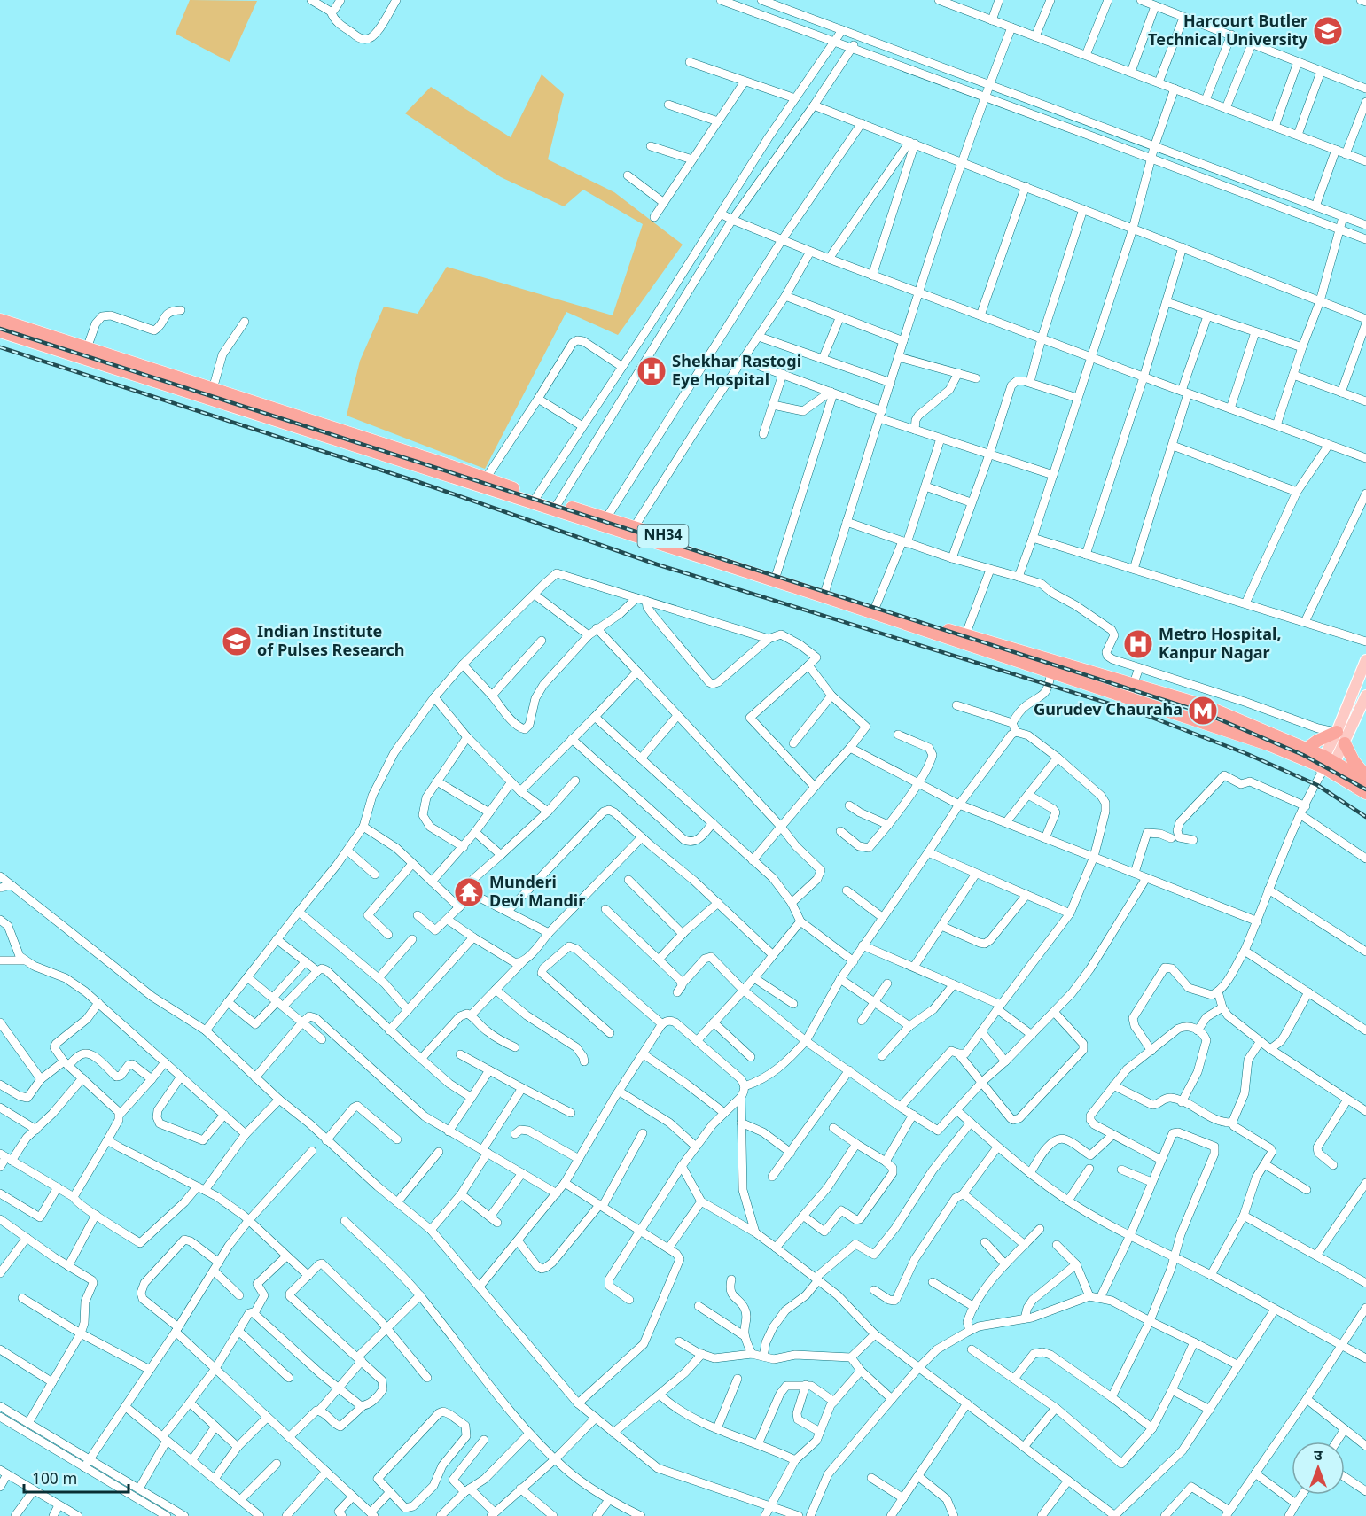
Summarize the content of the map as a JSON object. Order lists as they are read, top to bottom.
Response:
{
  "streets": {
    "highway": ["NH34"]
  },
  "places": {
    "school or university": ["Harcourt Butler Technical University", "Indian Institute of Pulses Research"],
    "hospital": ["Shekhar Rastogi Eye Hospital", "Metro Hospital, Kanpur Nagar"],
    "metro station": ["Gurudev Chauraha"],
    "temple": ["Munderi Devi Mandir"]
  },
  "scale_bar": "100 m",
  "north": "top"
}
